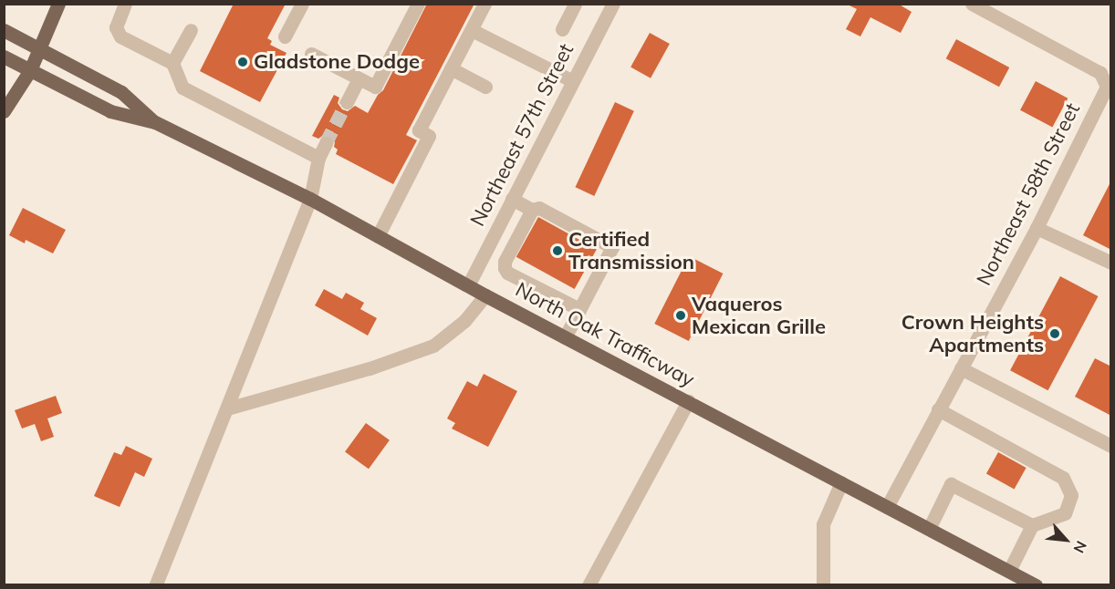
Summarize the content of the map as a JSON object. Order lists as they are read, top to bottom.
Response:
{
  "streets": {
    "main road": ["North Oak Trafficway"],
    "street": ["Northeast 57th Street", "Northeast 58th Street"]
  },
  "crossings": [
    ["Northeast 57th Street", "North Oak Trafficway"],
    ["Northeast 58th Street", "North Oak Trafficway"]
  ],
  "places": [
    "Gladstone Dodge",
    "Certified Transmission",
    "Vaqueros Mexican Grille",
    "Crown Heights Apartments"
  ],
  "north": "bottom right"
}
